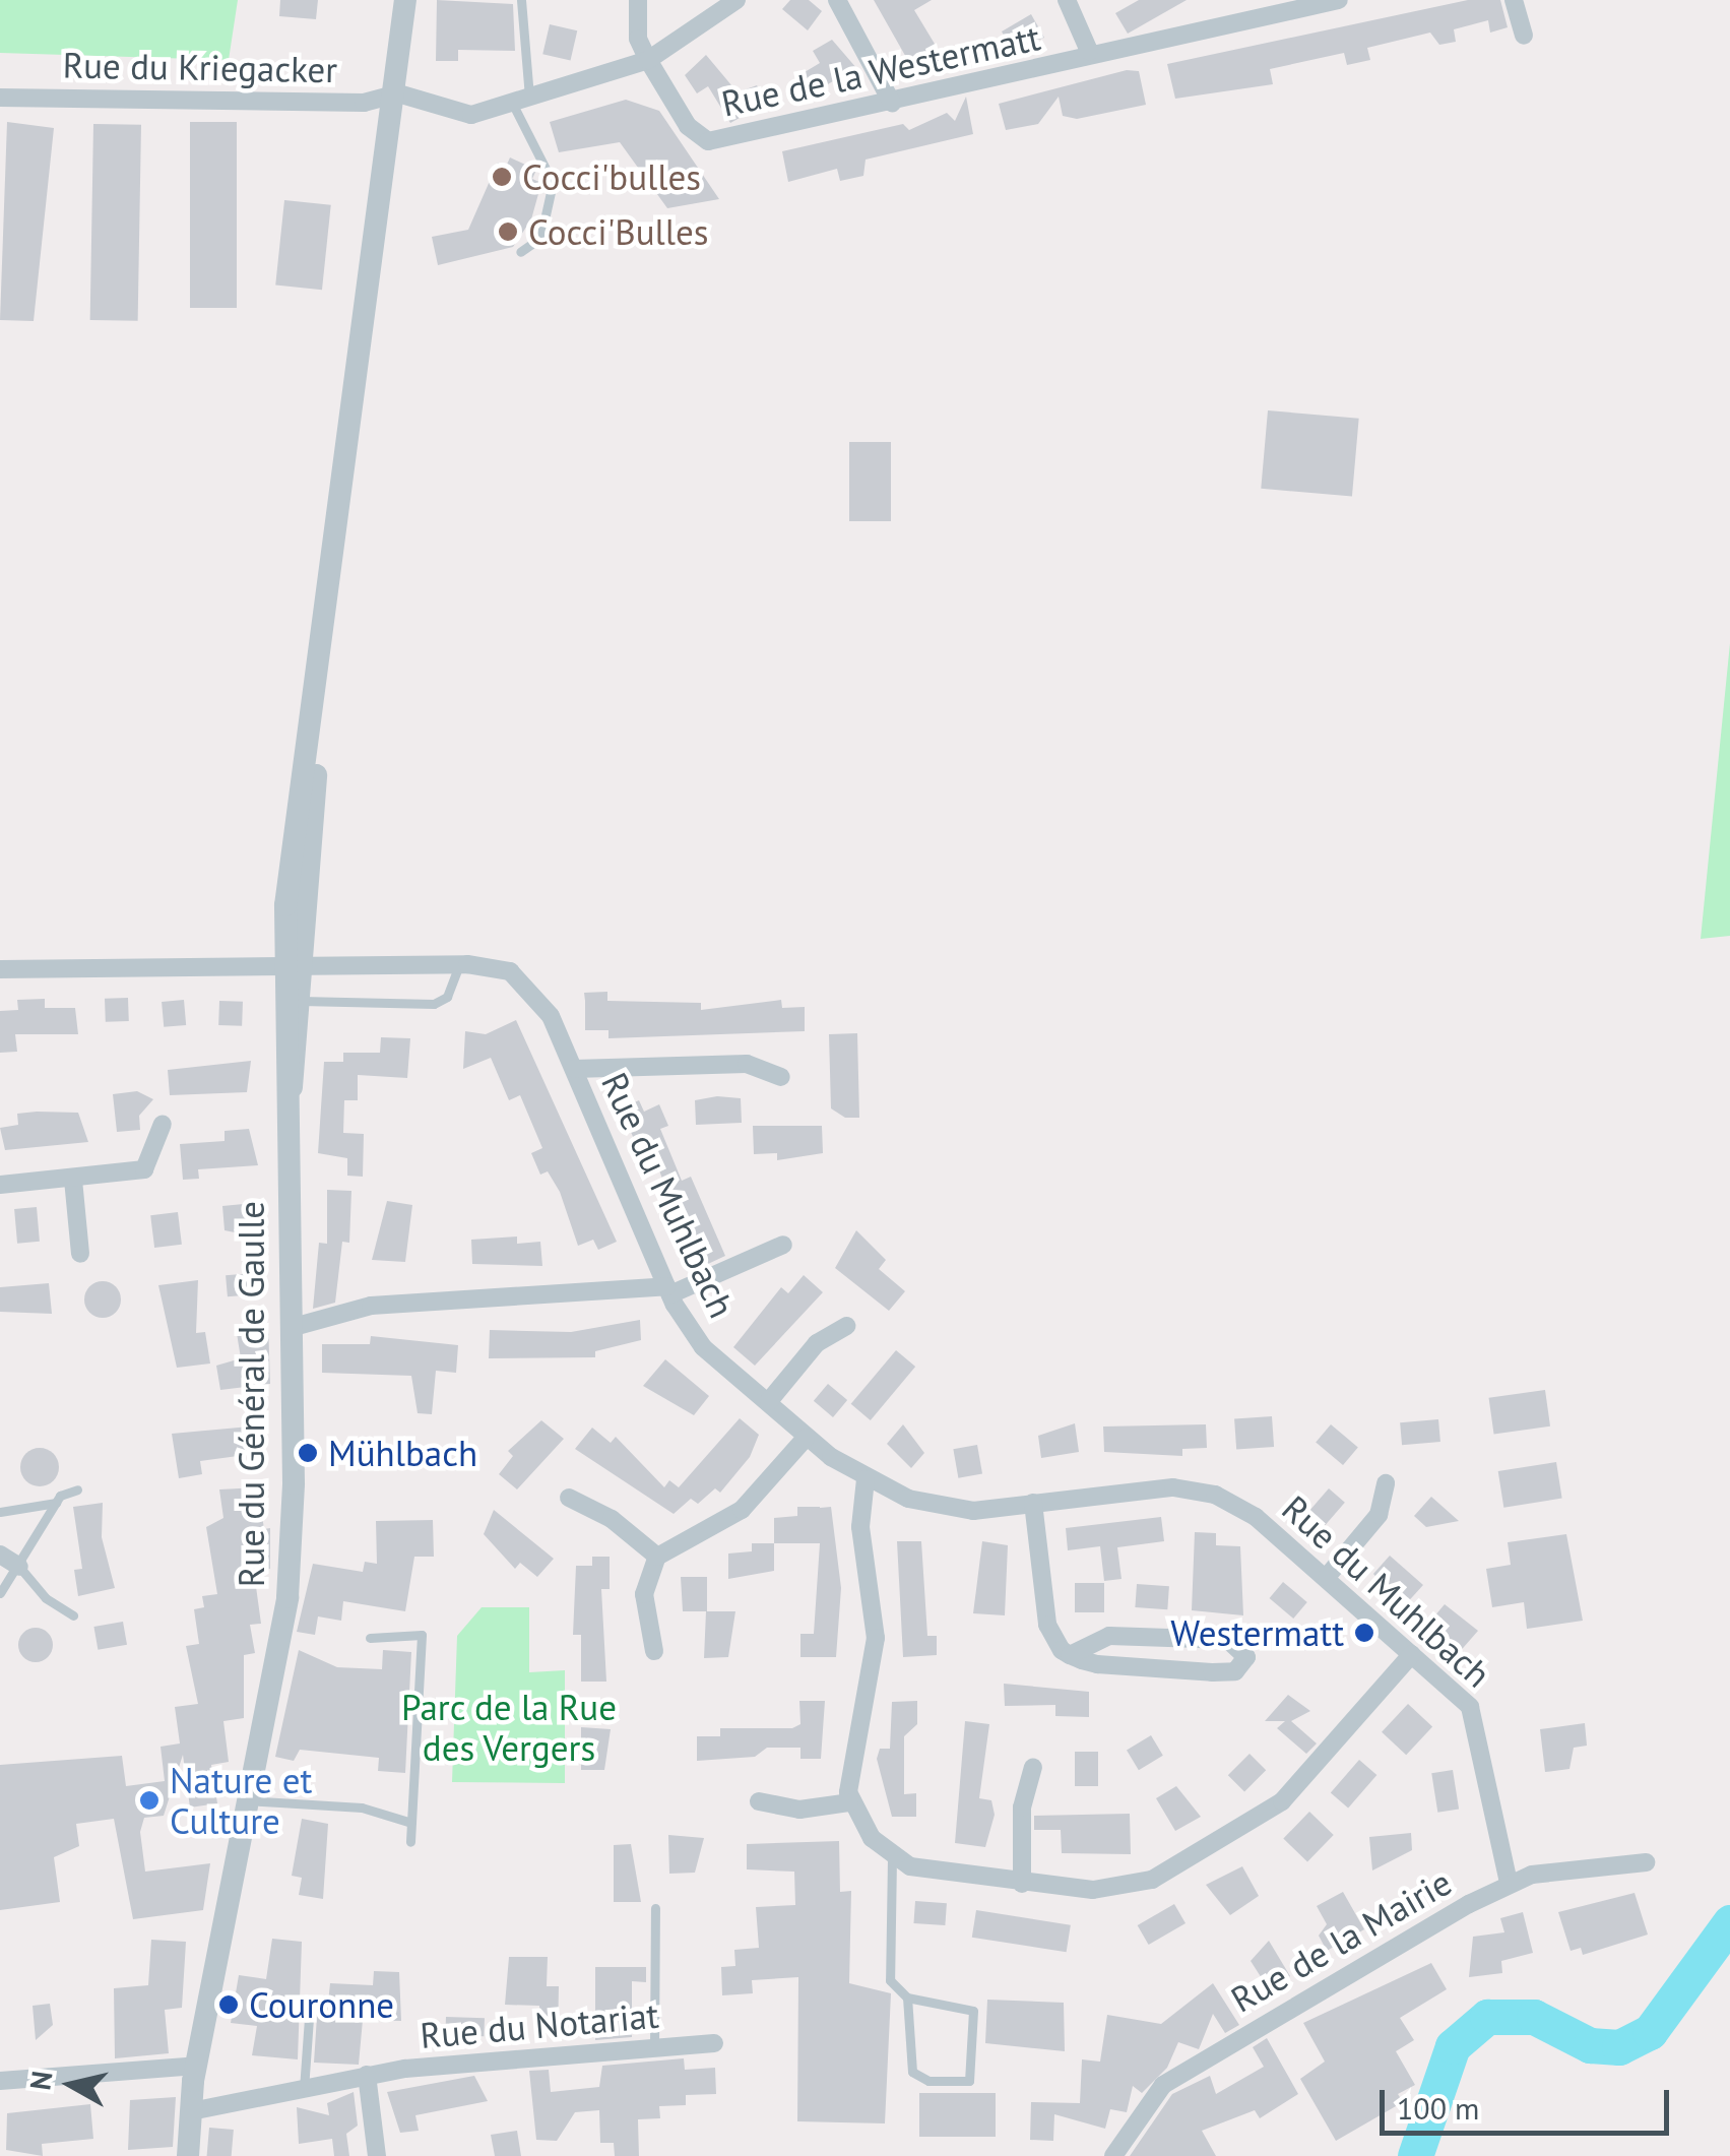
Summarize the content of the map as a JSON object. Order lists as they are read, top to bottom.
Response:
{
  "streets": {
    "street": [
      "Rue du Kriegacker",
      "Rue de la Westermatt",
      "Rue du Muhlbach",
      "Rue du Général de Gaulle",
      "Rue de la Mairie",
      "Rue du Notariat"
    ]
  },
  "crossings": [
    ["Rue du Kriegacker", "Rue du Général de Gaulle"],
    ["Rue du Muhlbach", "Rue du Général de Gaulle"],
    ["Rue du Muhlbach", "Rue de la Mairie"],
    ["Rue du Général de Gaulle", "Rue du Notariat"]
  ],
  "parks": ["Parc de la Rue des Vergers"],
  "places": [
    "Cocci'bulles",
    "Cocci'Bulles",
    "Mühlbach",
    "Westermatt",
    "Nature et Culture",
    "Couronne"
  ],
  "scale_bar": "100 m",
  "north": "left"
}
